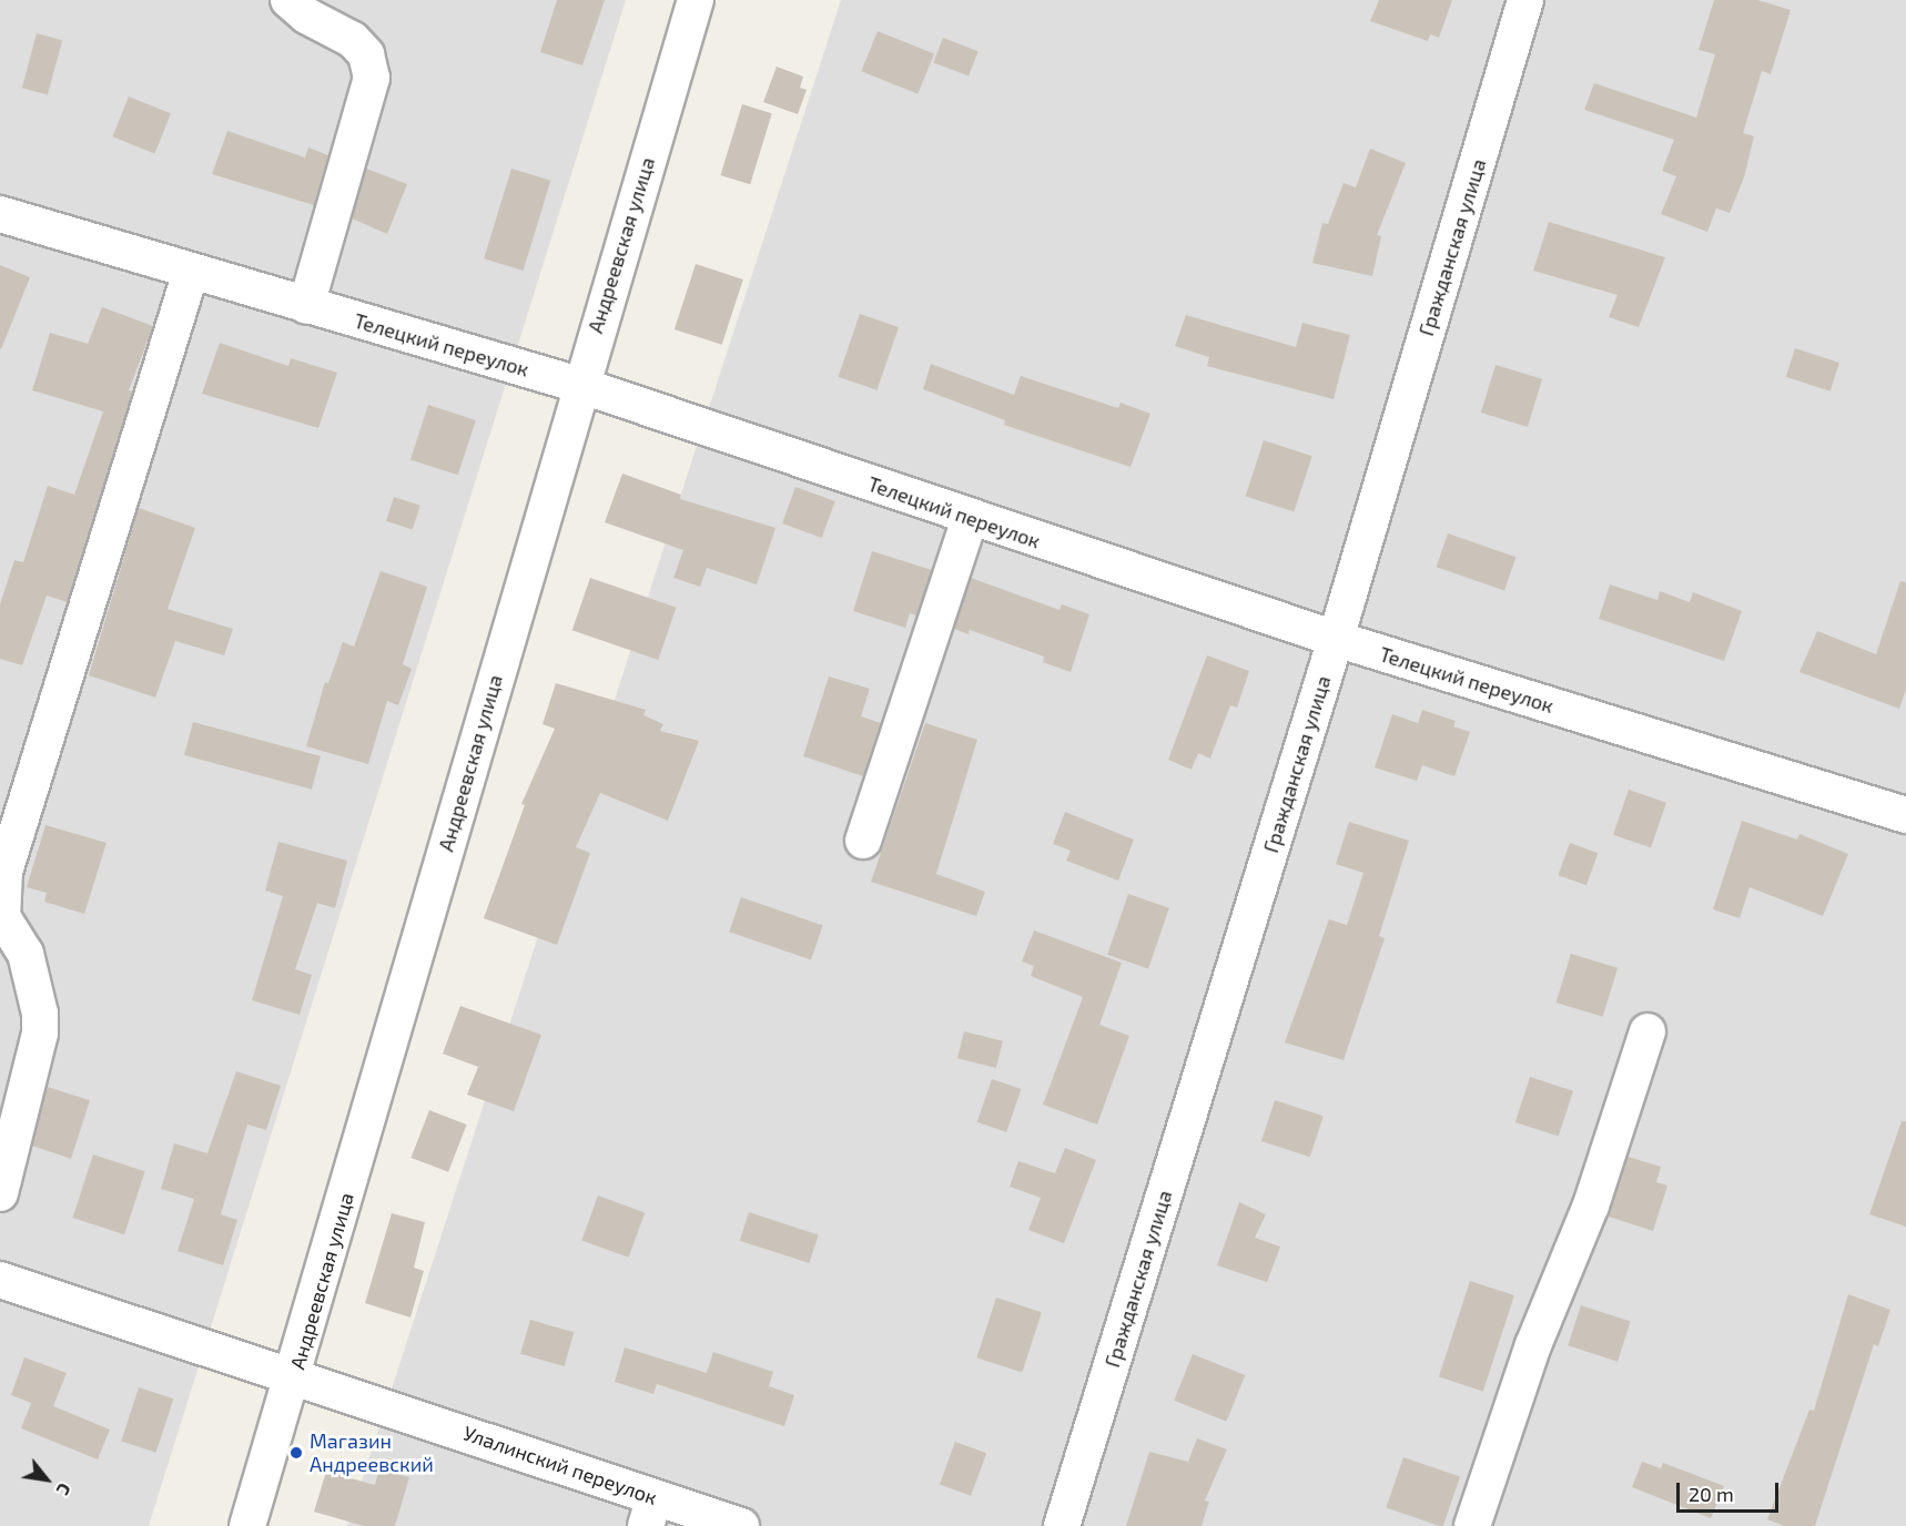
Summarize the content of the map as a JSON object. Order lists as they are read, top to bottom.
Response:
{
  "streets": {
    "street": [
      "Андреевская улица",
      "Гражданская улица",
      "Телецкий переулок",
      "Улалинский переулок"
    ]
  },
  "crossings": [
    ["Андреевская улица", "Телецкий переулок"],
    ["Андреевская улица", "Улалинский переулок"],
    ["Гражданская улица", "Телецкий переулок"]
  ],
  "places": ["Магазин Андреевский"],
  "scale_bar": "20 m",
  "north": "bottom right"
}
